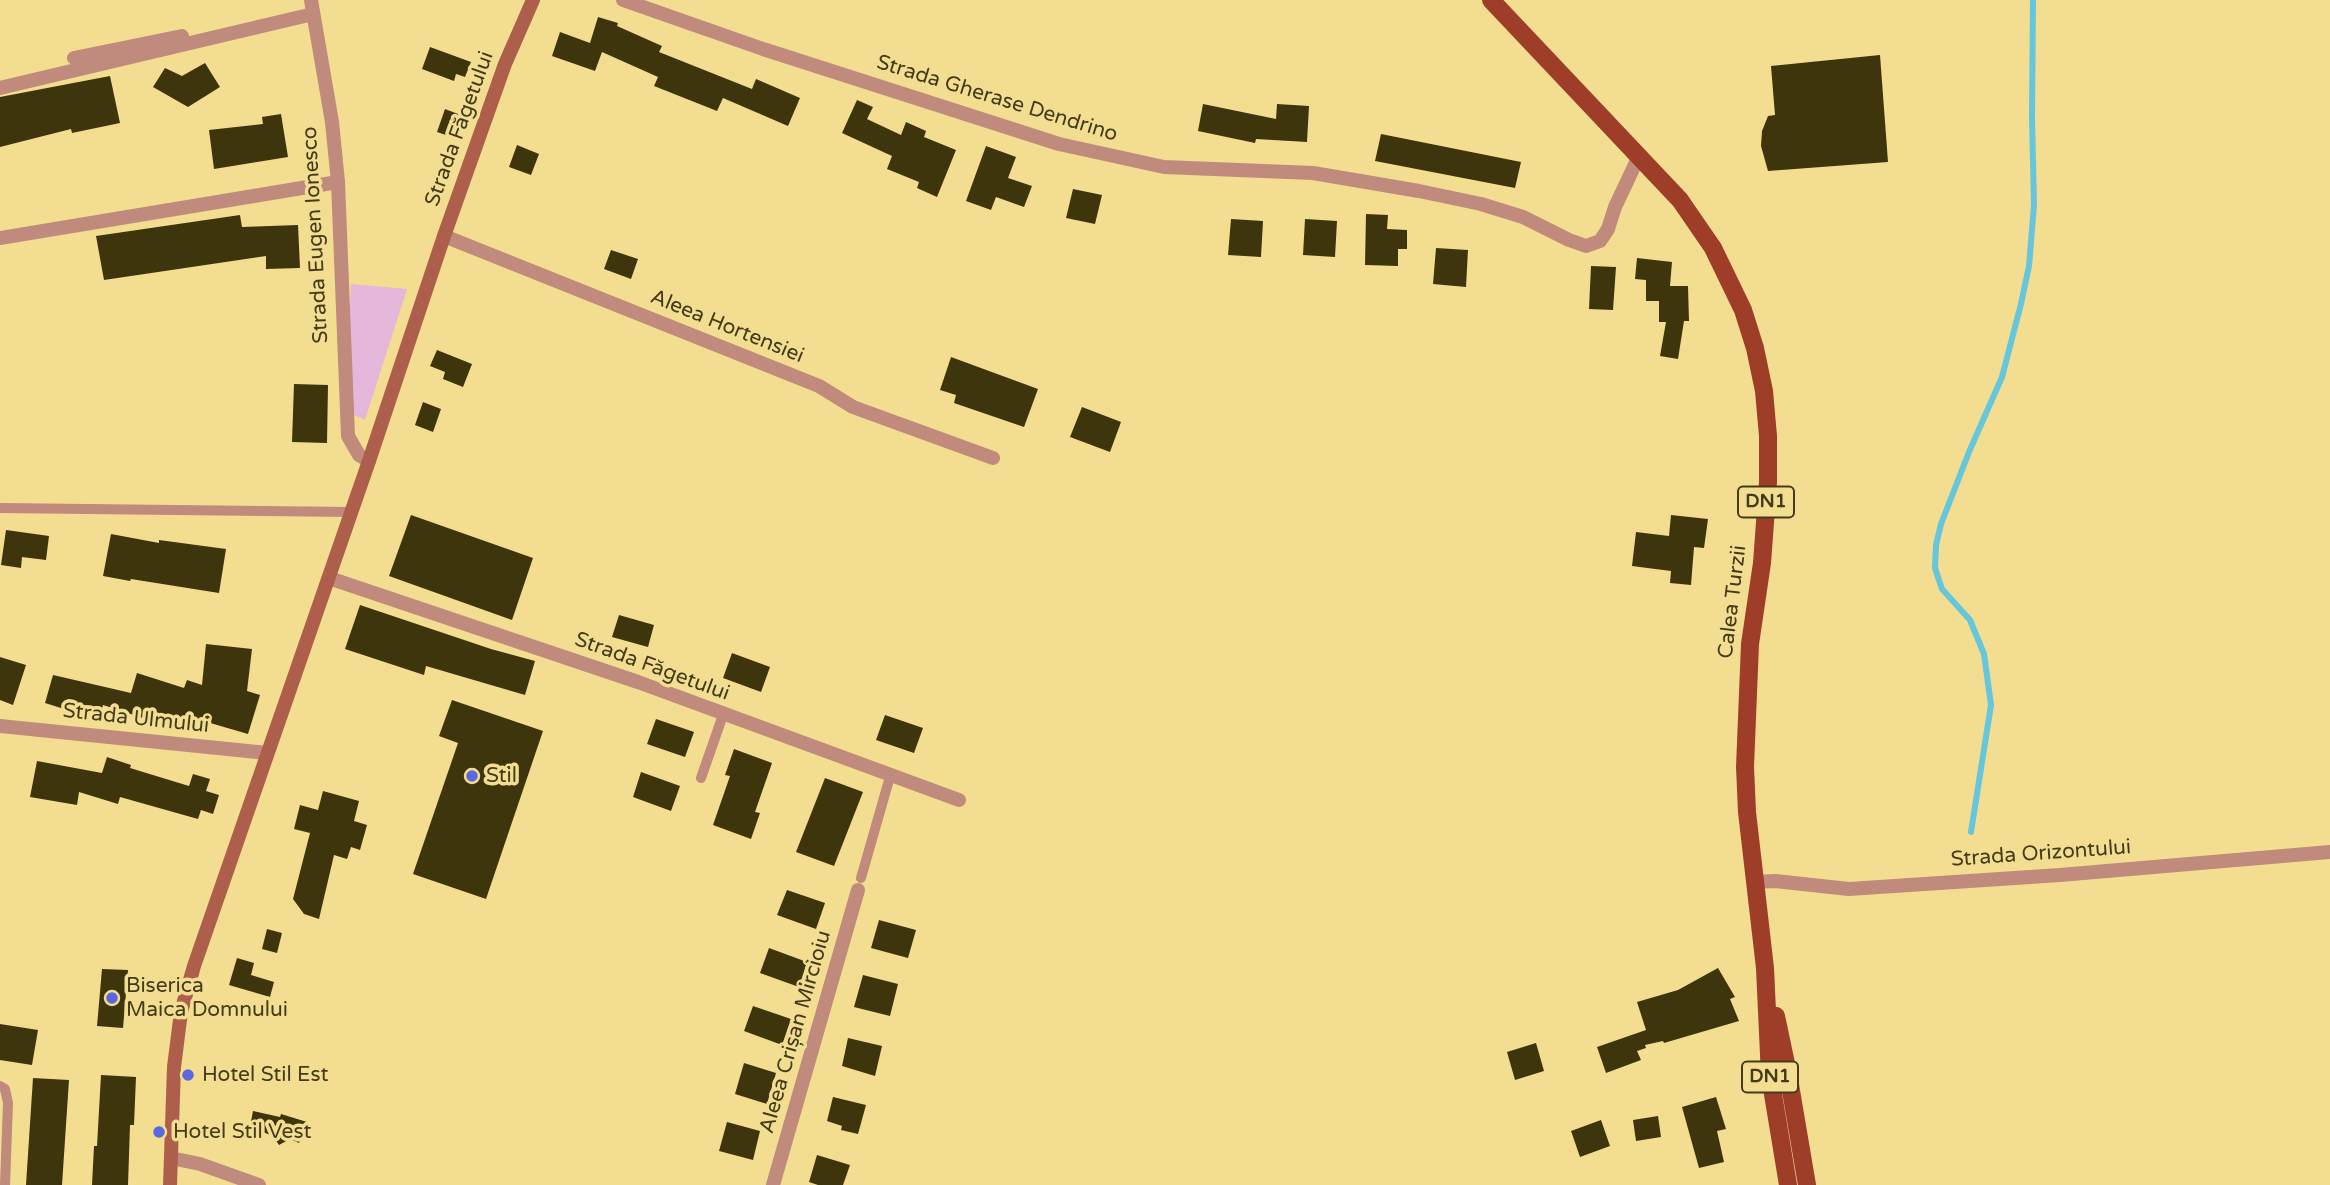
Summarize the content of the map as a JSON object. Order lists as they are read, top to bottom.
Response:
{
  "streets": {
    "main road": ["Strada Făgetului", "DN1", "Calea Turzii"],
    "street": [
      "Strada Gherase Dendrino",
      "Strada Eugen Ionesco",
      "Aleea Hortensiei",
      "Strada Ulmului",
      "Strada Orizontului",
      "Aleea Crișan Mircioiu"
    ]
  },
  "crossings": [
    ["Strada Gherase Dendrino", "Calea Turzii"],
    ["Strada Făgetului", "Strada Eugen Ionesco"],
    ["Strada Făgetului", "Aleea Hortensiei"],
    ["Strada Făgetului", "Strada Ulmului"],
    ["Calea Turzii", "Strada Orizontului"]
  ],
  "places": [
    "Stil",
    "Biserica Maica Domnului",
    "Hotel Stil Est",
    "Hotel Stil Vest"
  ]
}
